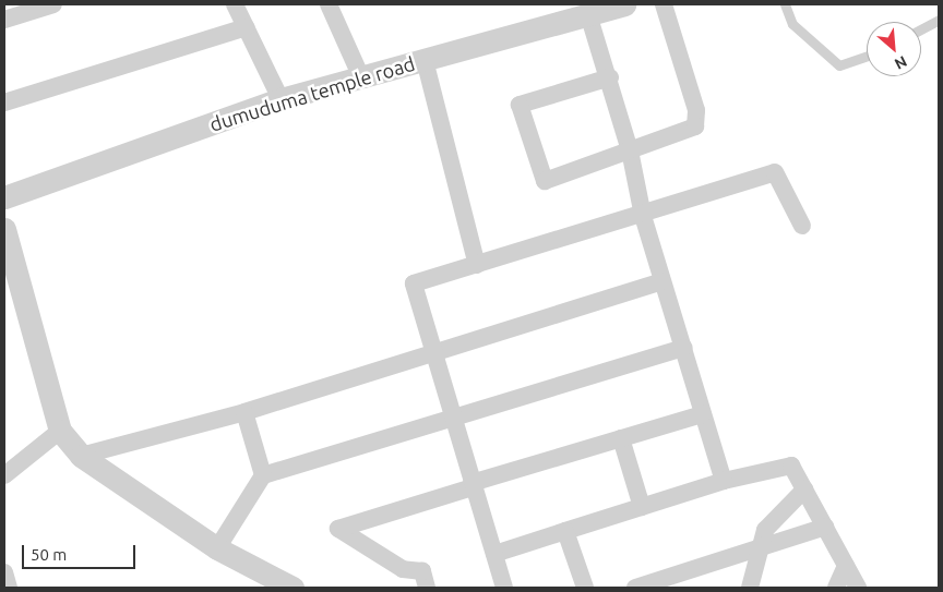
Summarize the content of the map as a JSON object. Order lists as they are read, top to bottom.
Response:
{
  "streets": {
    "street": ["dumuduma temple road"]
  },
  "scale_bar": "50 m",
  "north": "bottom right"
}
